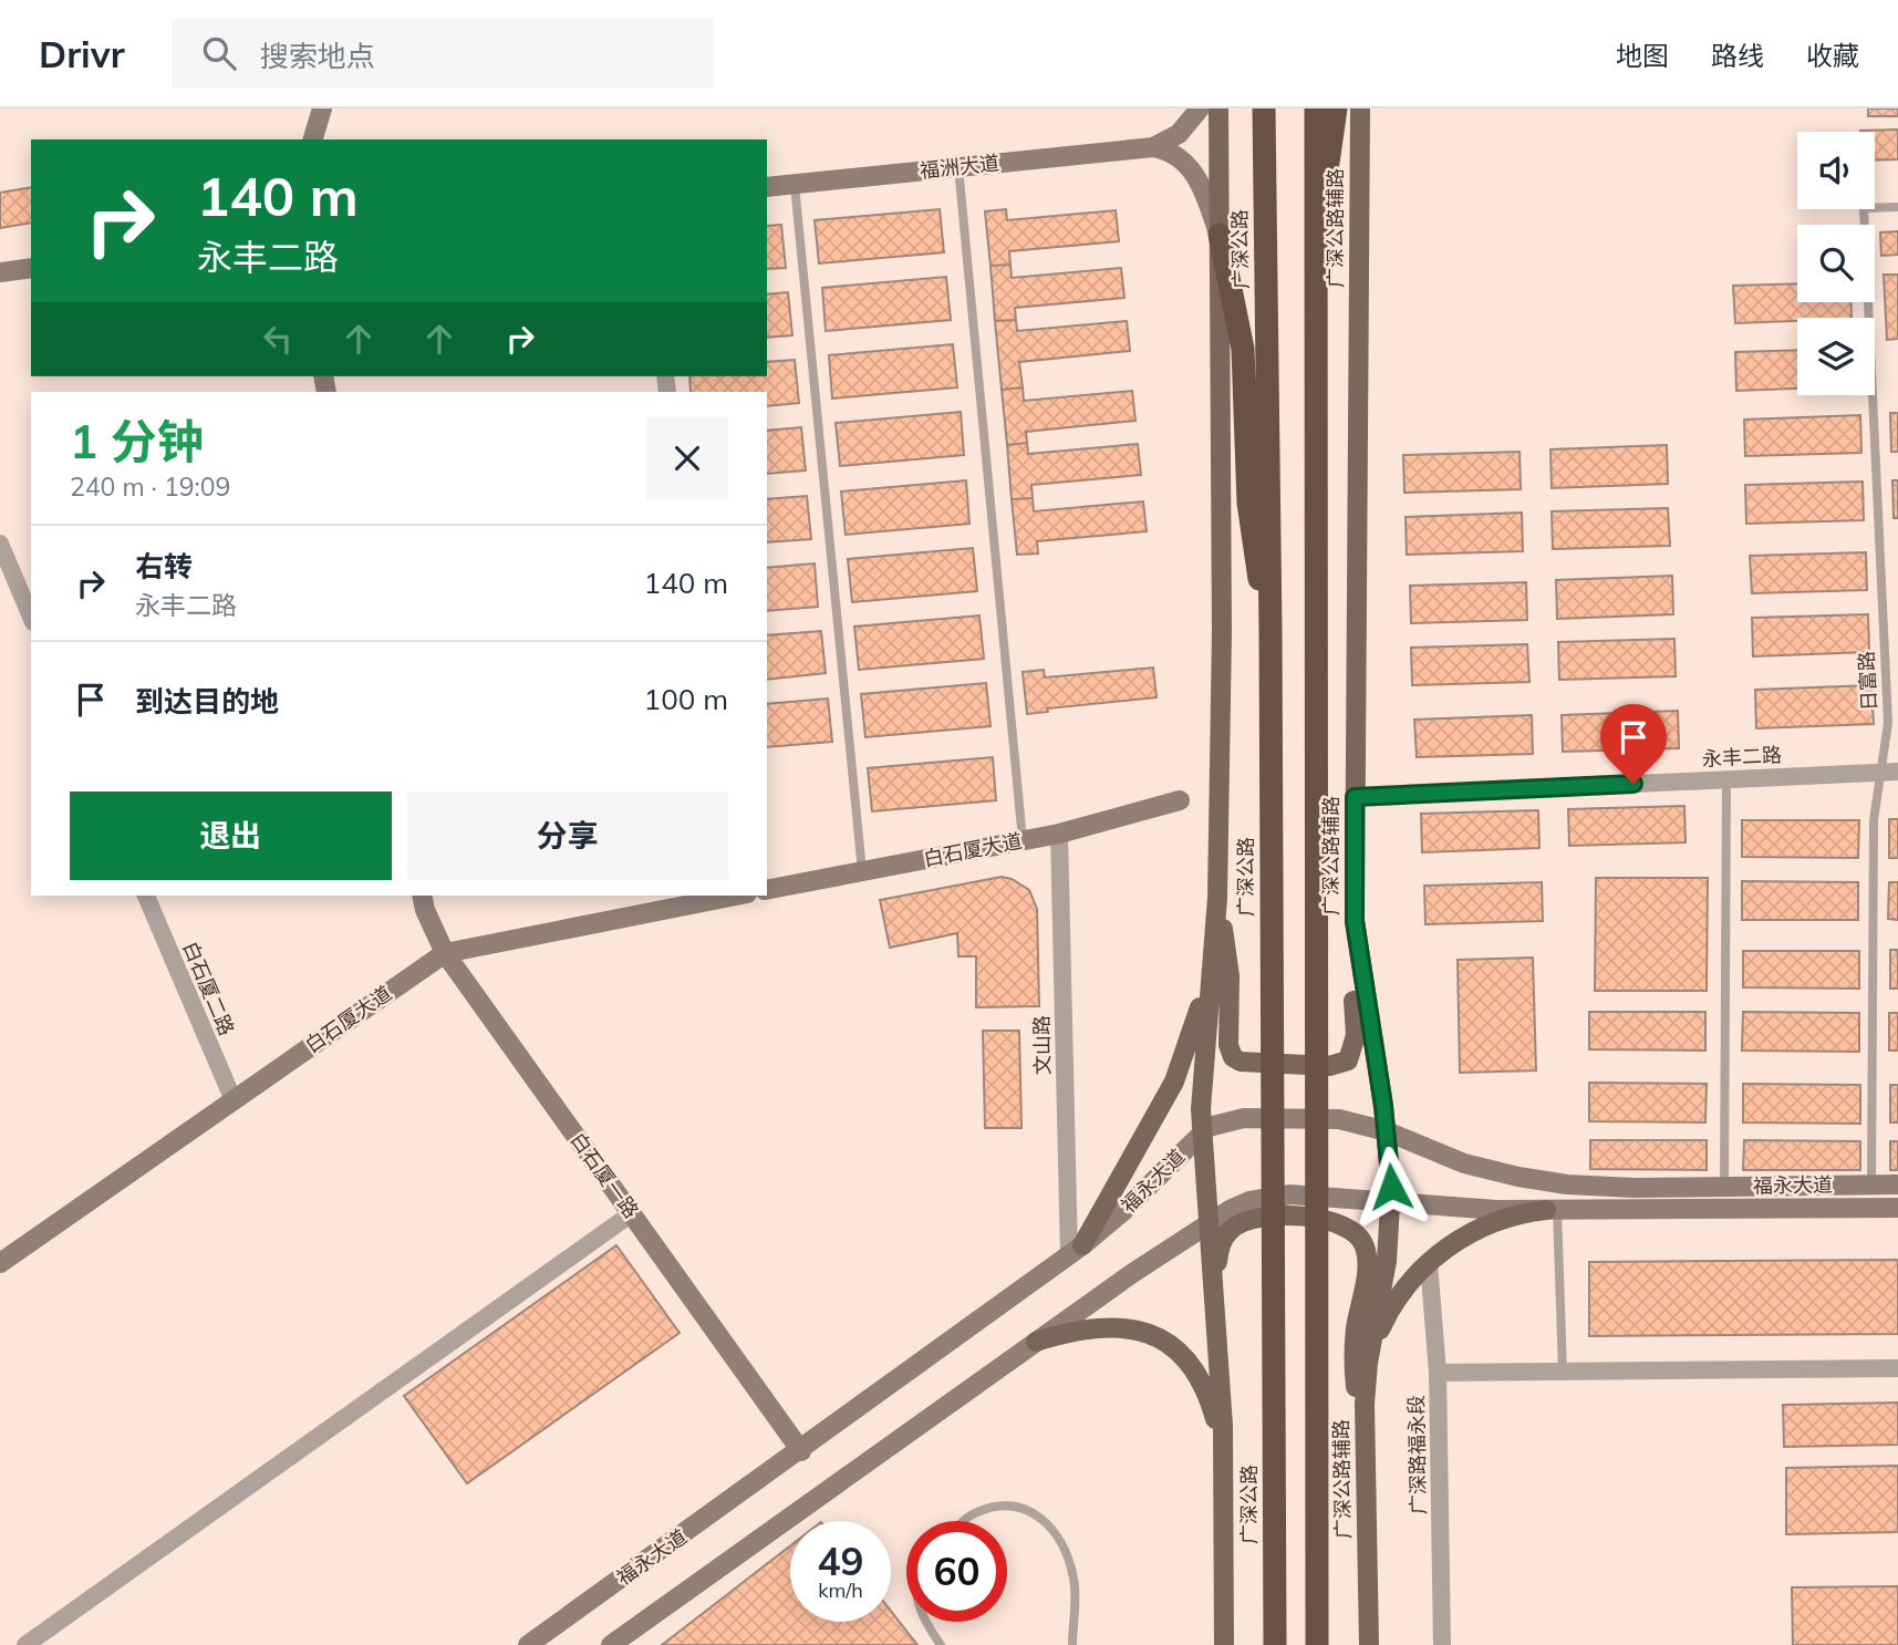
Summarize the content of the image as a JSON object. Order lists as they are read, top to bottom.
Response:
{
  "streets": {
    "highway": ["广深公路"],
    "main road": [
      "福洲大道",
      "广深公路辅路",
      "白石厦大道",
      "白石厦一路",
      "福永大道"
    ],
    "street": [
      "永丰二路",
      "白石厦二路",
      "文山路",
      "广深路福永段"
    ],
    "lane": ["日富路"]
  },
  "crossings": [
    ["广深公路辅路", "永丰二路"],
    ["广深公路辅路", "福永大道"],
    ["日富路", "永丰二路"],
    ["日富路", "福永大道"],
    ["白石厦大道", "白石厦二路"],
    ["白石厦大道", "文山路"],
    ["白石厦大道", "白石厦一路"],
    ["文山路", "福永大道"],
    ["白石厦一路", "福永大道"]
  ],
  "page": {
    "header": "Drivr",
    "search": "搜索地点",
    "nav": ["地图", "路线", "收藏"],
    "turn": ["140 m", "永丰二路"],
    "heading": ["1 分钟", "240 m · 19:09"],
    "list": [
      {
        "name": "右转",
        "note": "永丰二路",
        "value": "140 m"
      },
      {
        "name": "到达目的地",
        "value": "100 m"
      }
    ],
    "buttons": ["退出", "分享"],
    "speed": "49 km/h",
    "limit": "60"
  }
}
